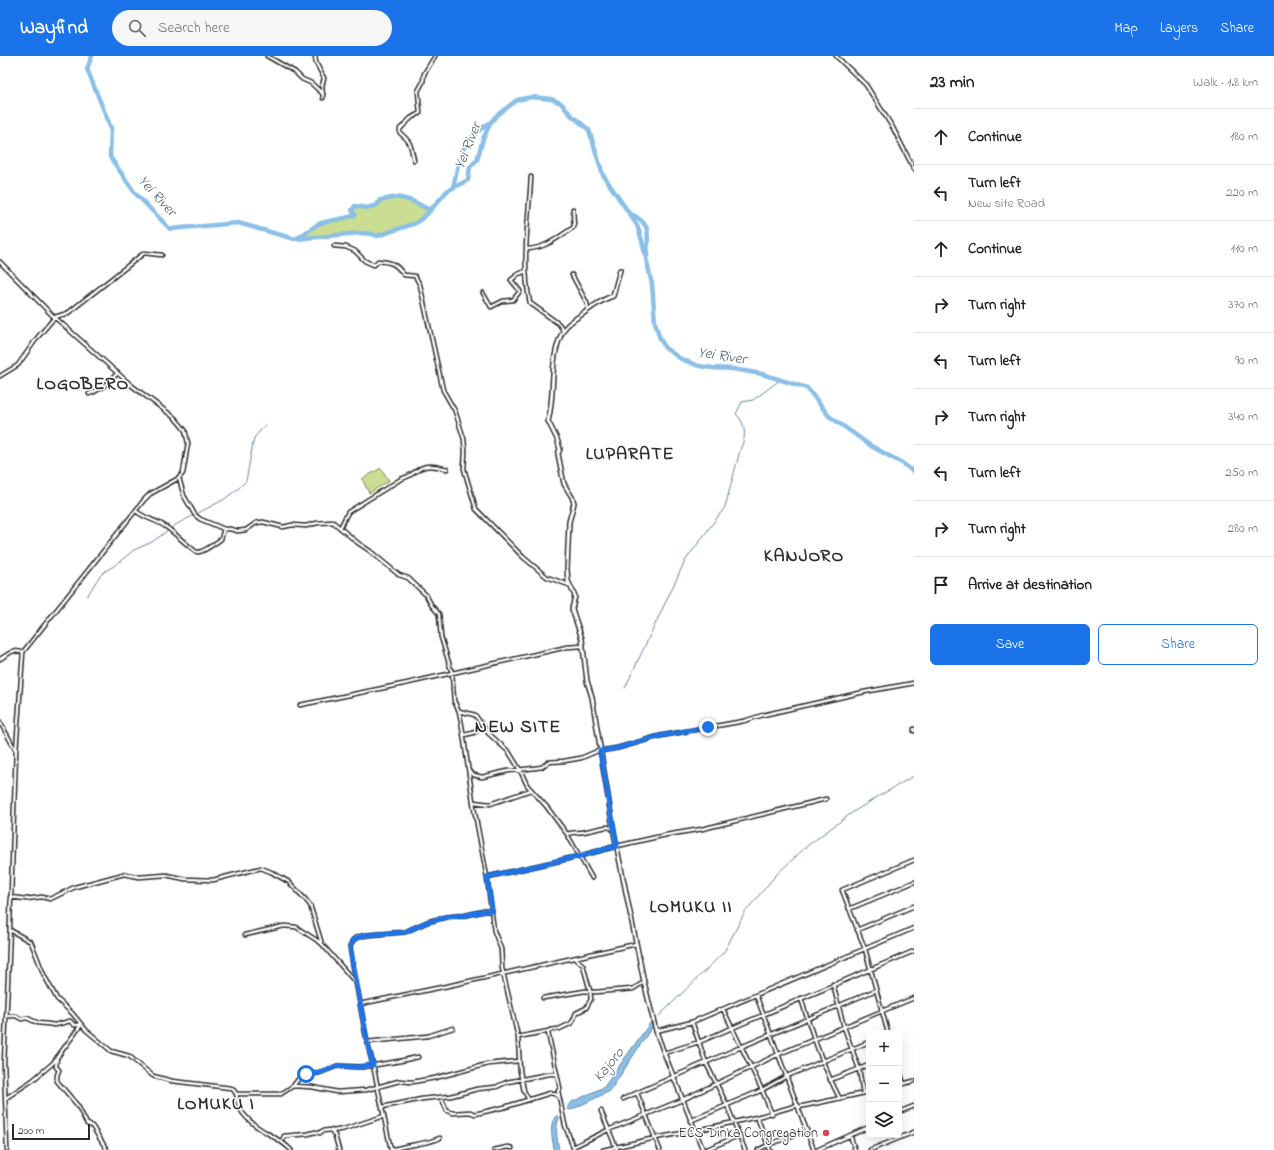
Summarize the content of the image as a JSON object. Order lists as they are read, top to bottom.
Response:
{
  "districts": [
    "LOGOBERO",
    "LUPARATE",
    "KANJORO",
    "NEW SITE",
    "LOMUKU II",
    "LOMUKU I"
  ],
  "water": ["Yei River", "Kajoro"],
  "places": ["ECS Dinka Congregation"],
  "scale_bar": "200 m",
  "page": {
    "header": "Wayfind",
    "search": "Search here",
    "nav": ["Map", "Layers", "Share"],
    "heading": ["23 min", "Walk · 1.8 km"],
    "list": [
      ["Continue", "180 m"],
      ["Turn left", "New site Road", "220 m"],
      ["Continue", "110 m"],
      ["Turn right", "370 m"],
      ["Turn left", "90 m"],
      ["Turn right", "340 m"],
      ["Turn left", "250 m"],
      ["Turn right", "280 m"],
      "Arrive at destination"
    ],
    "buttons": ["Save", "Share"],
    "map_buttons": ["+", "−"],
    "scale": "200 m"
  }
}
